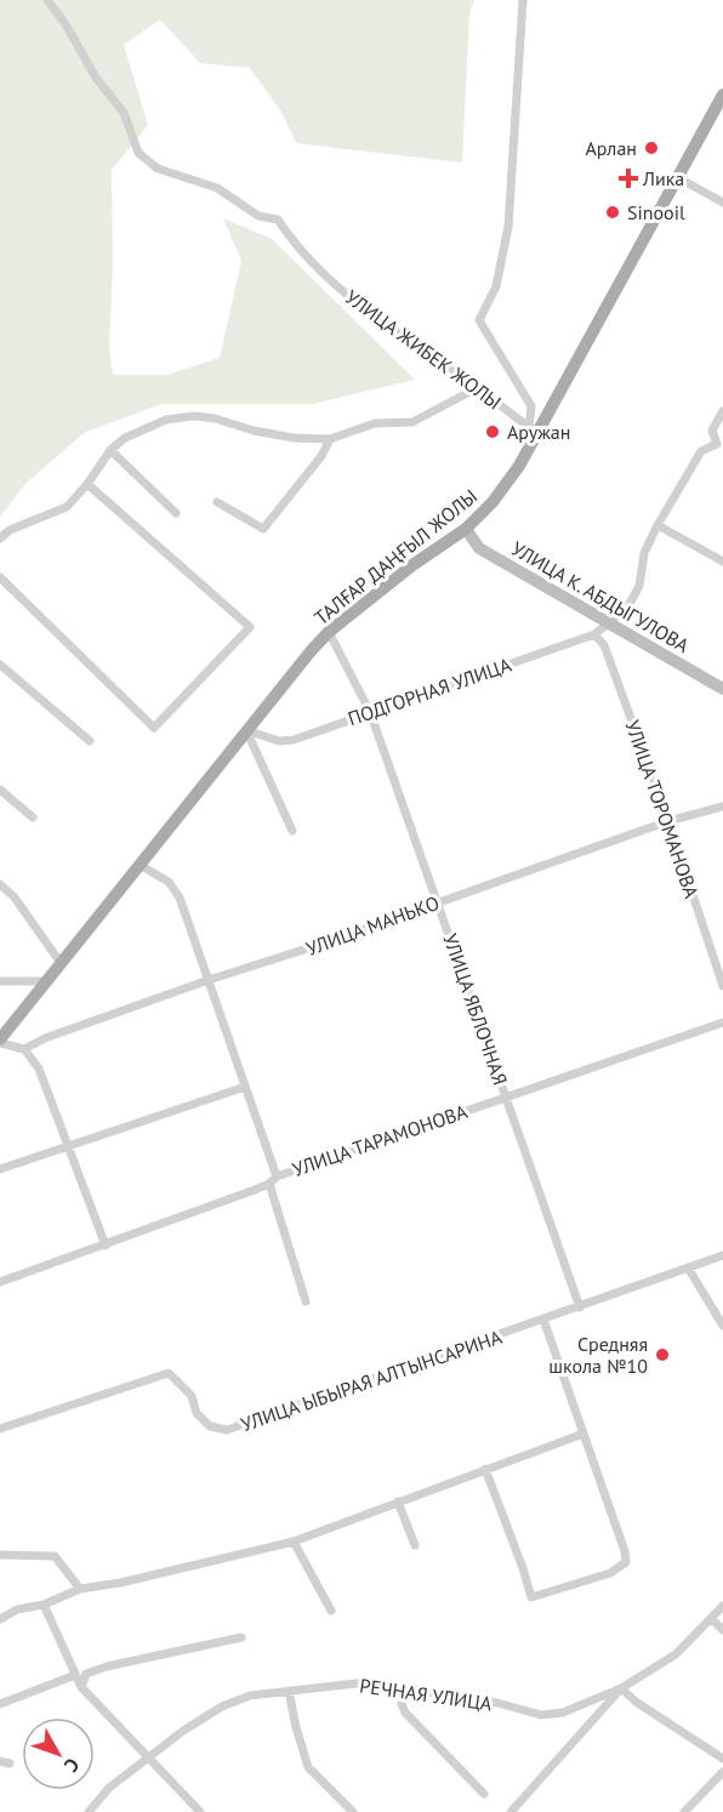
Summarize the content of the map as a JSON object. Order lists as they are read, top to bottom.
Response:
{
  "streets": {
    "main road": ["ТАЛҒАР ДАҢҒЫЛ ЖОЛЫ"],
    "street": [
      "УЛИЦА ЖИБЕК ЖОЛЫ",
      "УЛИЦА К. АБДЫГУЛОВА",
      "ПОДГОРНАЯ УЛИЦА",
      "УЛИЦА ТОРОМАНОВА",
      "УЛИЦА МАНЬКО",
      "УЛИЦА ЯБЛОЧНАЯ",
      "УЛИЦА ТАРАМОНОВА",
      "УЛИЦА ЫБЫРАЯ АЛТЫНСАРИНА",
      "РЕЧНАЯ УЛИЦА"
    ]
  },
  "crossings": [
    ["УЛИЦА ЖИБЕК ЖОЛЫ", "ТАЛҒАР ДАҢҒЫЛ ЖОЛЫ"],
    ["ТАЛҒАР ДАҢҒЫЛ ЖОЛЫ", "УЛИЦА К. АБДЫГУЛОВА"],
    ["ТАЛҒАР ДАҢҒЫЛ ЖОЛЫ", "ПОДГОРНАЯ УЛИЦА"],
    ["ТАЛҒАР ДАҢҒЫЛ ЖОЛЫ", "УЛИЦА ЯБЛОЧНАЯ"],
    ["УЛИЦА К. АБДЫГУЛОВА", "ПОДГОРНАЯ УЛИЦА"],
    ["ПОДГОРНАЯ УЛИЦА", "УЛИЦА ТОРОМАНОВА"],
    ["ПОДГОРНАЯ УЛИЦА", "УЛИЦА ЯБЛОЧНАЯ"],
    ["УЛИЦА ТОРОМАНОВА", "УЛИЦА МАНЬКО"],
    ["УЛИЦА МАНЬКО", "УЛИЦА ЯБЛОЧНАЯ"],
    ["УЛИЦА ЯБЛОЧНАЯ", "УЛИЦА ТАРАМОНОВА"],
    ["УЛИЦА ЯБЛОЧНАЯ", "УЛИЦА ЫБЫРАЯ АЛТЫНСАРИНА"]
  ],
  "places": {
    "other": [
      "Арлан",
      "Sinooil",
      "Аружан",
      "Средняя школа №10"
    ],
    "health": ["Лика"]
  },
  "north": "bottom right"
}
